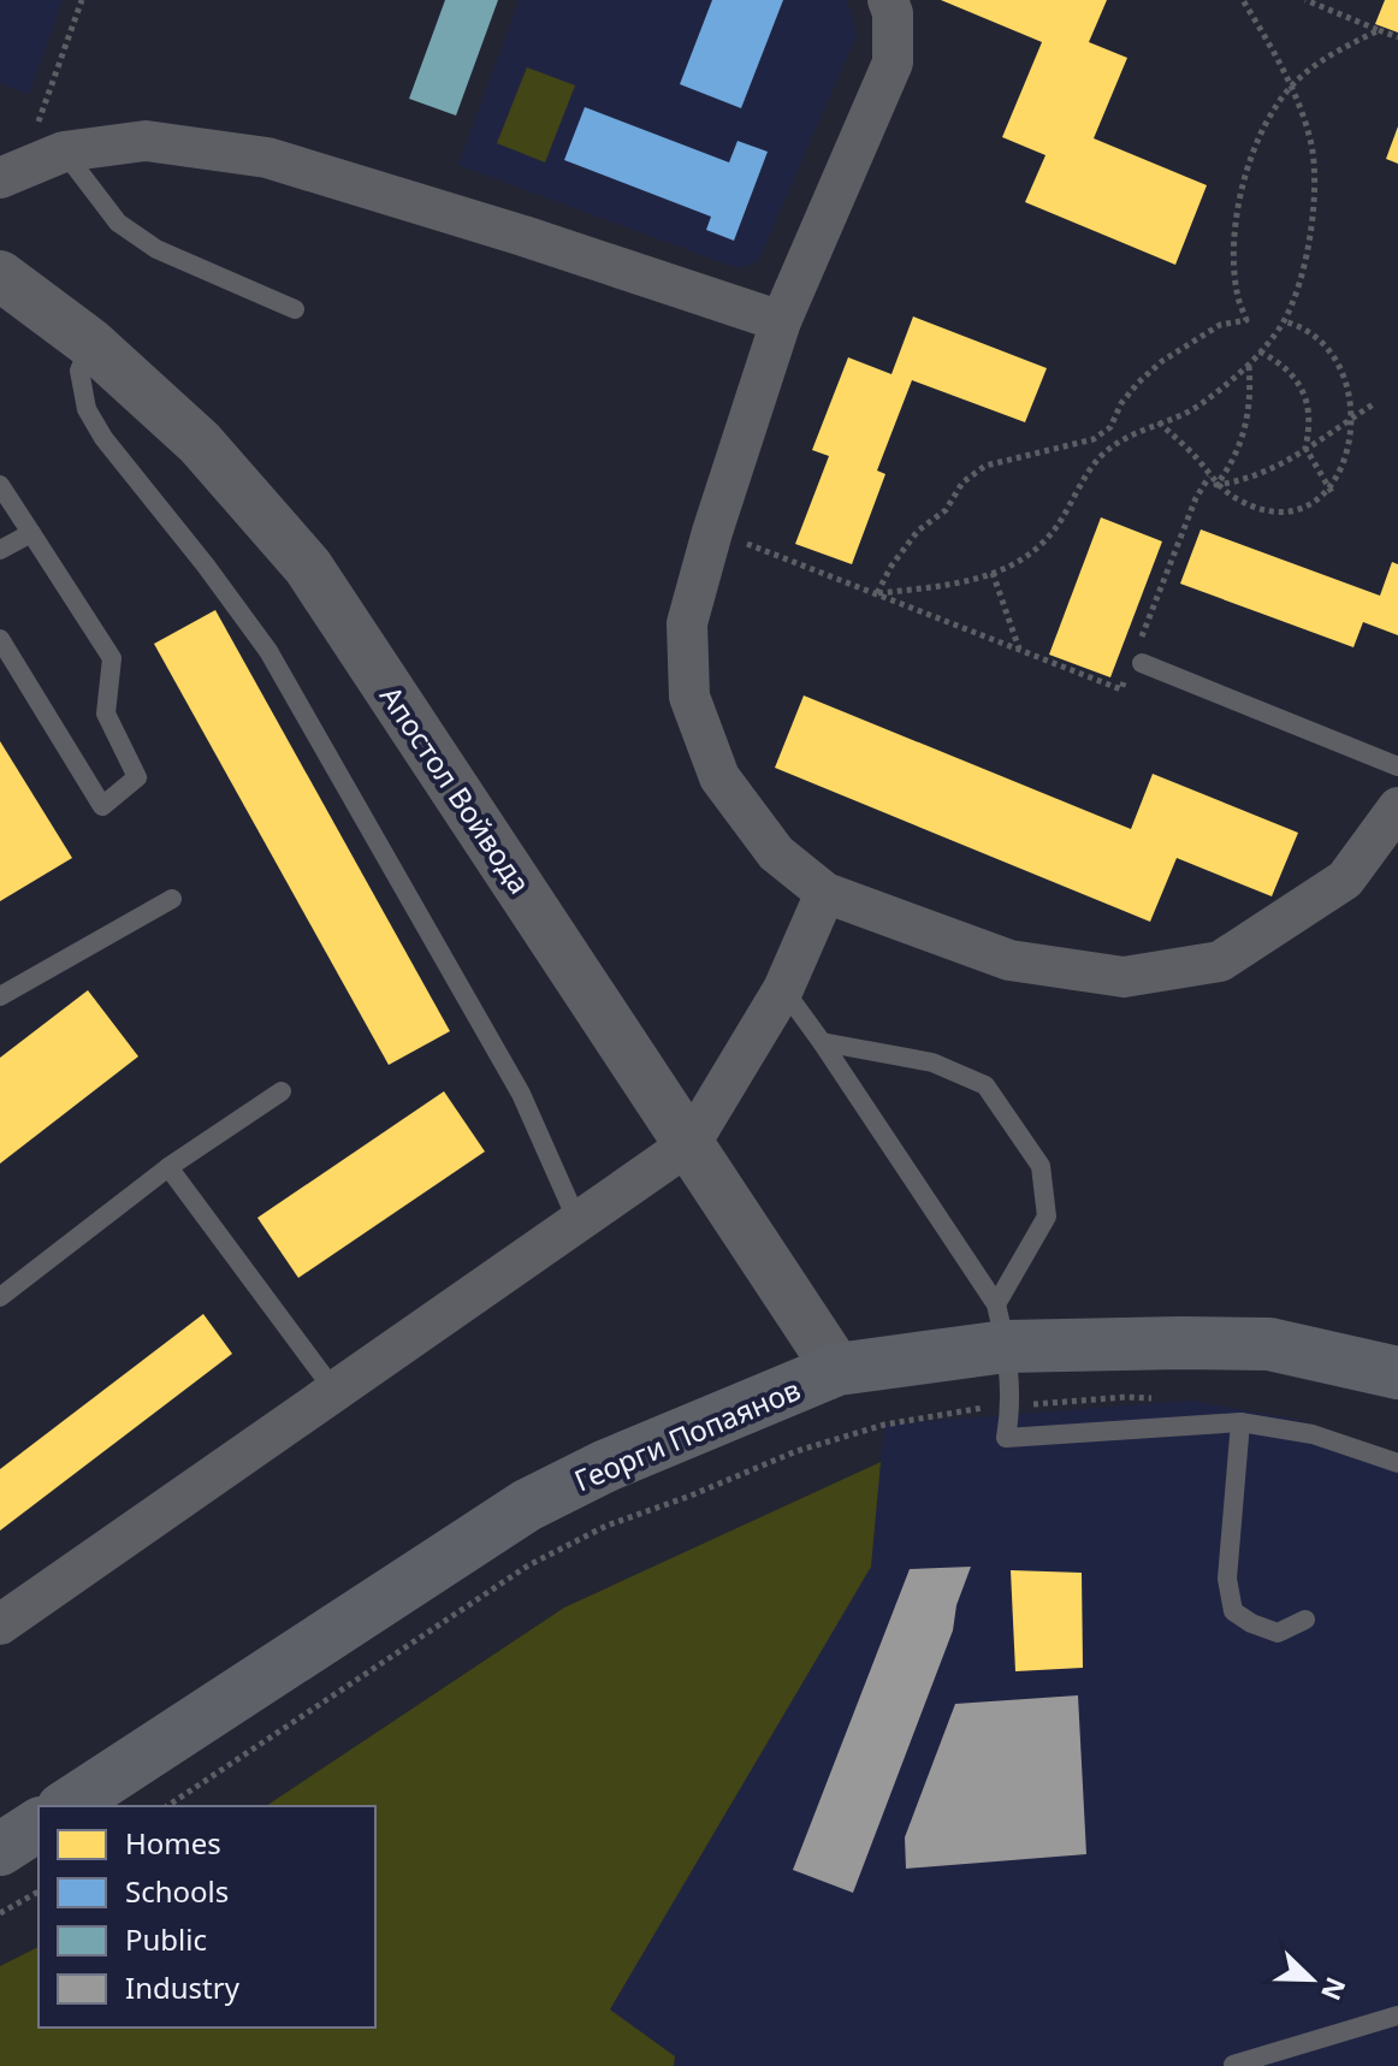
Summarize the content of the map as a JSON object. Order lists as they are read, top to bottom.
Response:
{
  "streets": {
    "main road": ["Георги Попаянов"],
    "street": ["Апостол Войвода"]
  },
  "crossings": [
    ["Апостол Войвода", "Георги Попаянов"]
  ],
  "legend": [
    "Homes",
    "Schools",
    "Public",
    "Industry"
  ],
  "north": "bottom right"
}
